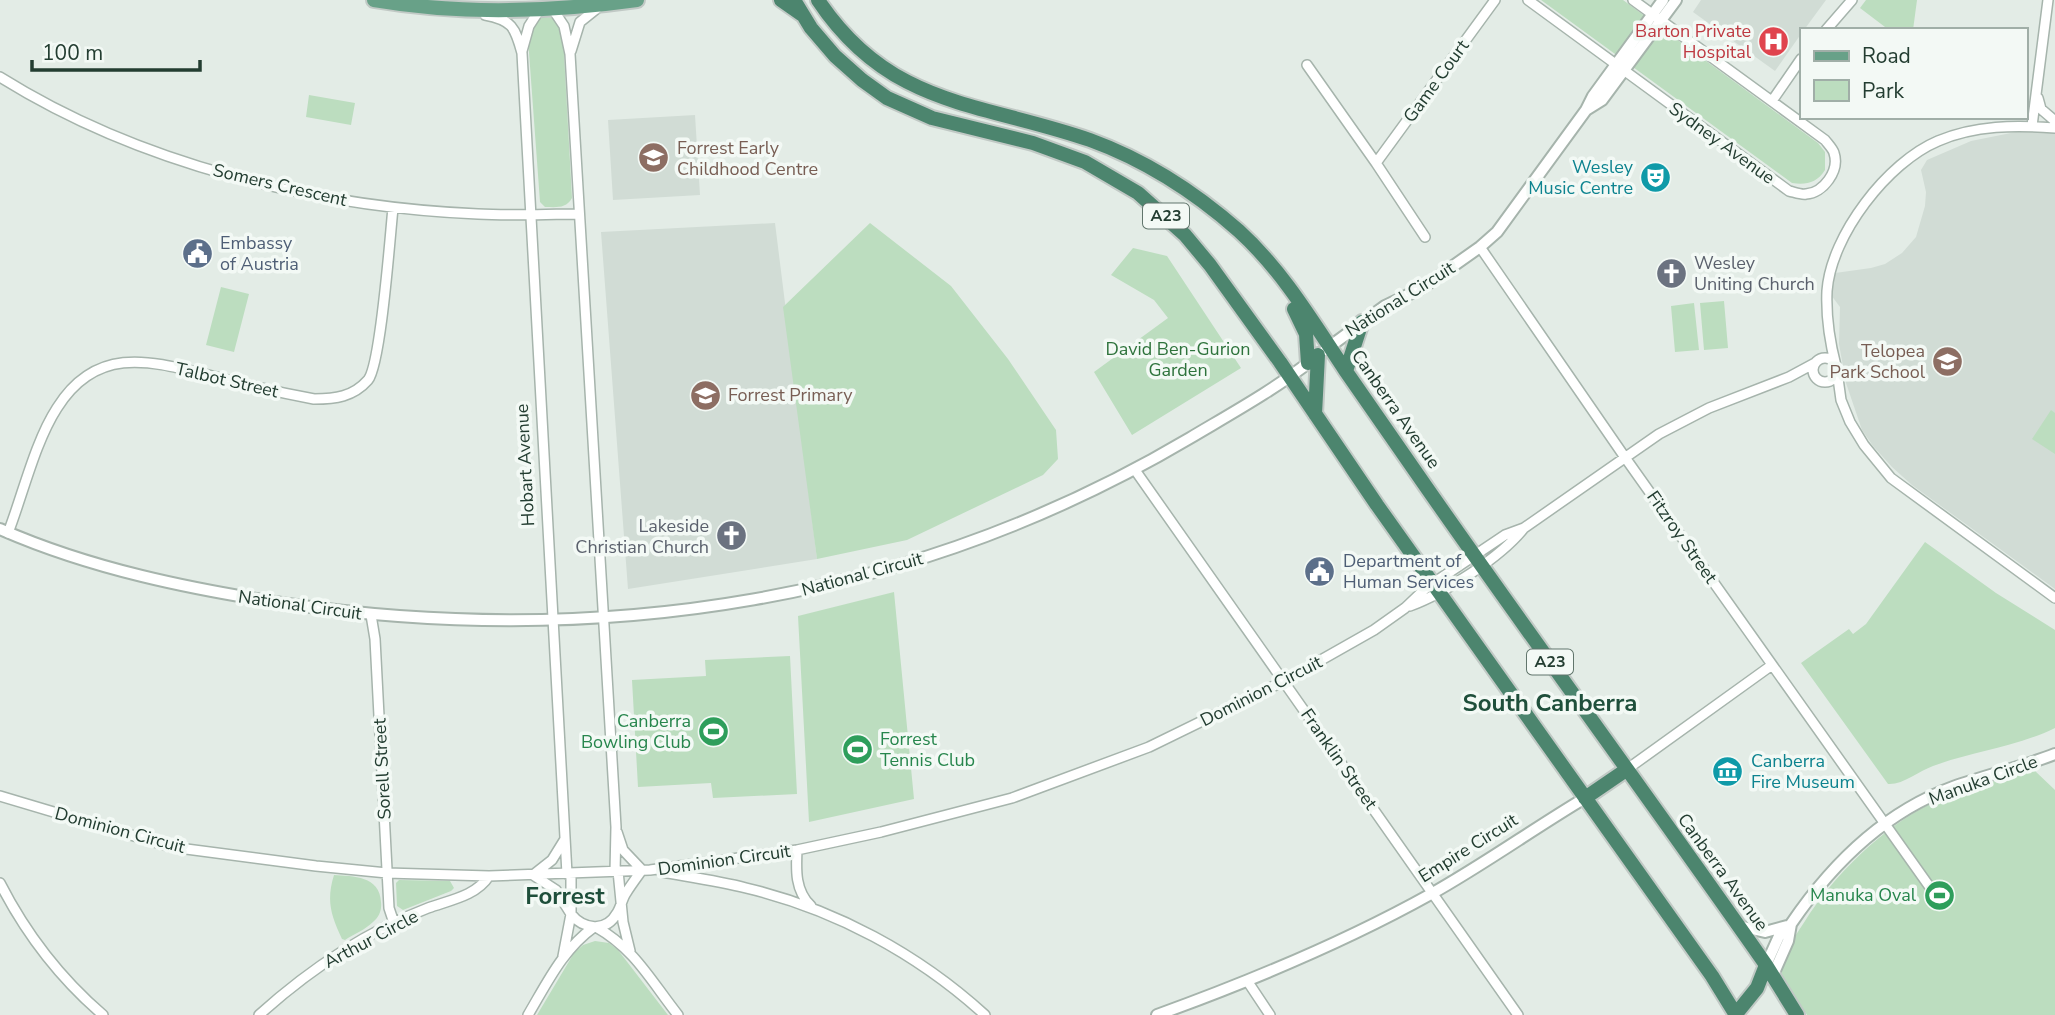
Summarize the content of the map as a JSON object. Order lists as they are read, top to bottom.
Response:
{
  "streets": {
    "highway": ["A23", "Canberra Avenue", "Empire Circuit"],
    "street": [
      "Game Court",
      "Sydney Avenue",
      "Somers Crescent",
      "National Circuit",
      "Talbot Street",
      "Hobart Avenue",
      "Fitzroy Street",
      "Dominion Circuit",
      "Franklin Street",
      "Sorell Street",
      "Manuka Circle",
      "Arthur Circle"
    ]
  },
  "crossings": [
    ["Sydney Avenue", "National Circuit"],
    ["Somers Crescent", "Talbot Street"],
    ["Somers Crescent", "Hobart Avenue"],
    ["A23", "National Circuit"],
    ["A23", "Dominion Circuit"],
    ["A23", "Empire Circuit"],
    ["National Circuit", "Talbot Street"],
    ["National Circuit", "Canberra Avenue"],
    ["National Circuit", "Hobart Avenue"],
    ["National Circuit", "Fitzroy Street"],
    ["National Circuit", "Franklin Street"],
    ["National Circuit", "Sorell Street"],
    ["Canberra Avenue", "Dominion Circuit"],
    ["Canberra Avenue", "Manuka Circle"],
    ["Canberra Avenue", "Empire Circuit"],
    ["Hobart Avenue", "Dominion Circuit"],
    ["Fitzroy Street", "Dominion Circuit"],
    ["Fitzroy Street", "Manuka Circle"],
    ["Fitzroy Street", "Empire Circuit"],
    ["Dominion Circuit", "Franklin Street"],
    ["Dominion Circuit", "Sorell Street"],
    ["Dominion Circuit", "Arthur Circle"],
    ["Franklin Street", "Empire Circuit"],
    ["Sorell Street", "Arthur Circle"]
  ],
  "districts": ["South Canberra", "Forrest"],
  "parks": ["David Ben-Gurion Garden"],
  "places": {
    "hospital": ["Barton Private Hospital"],
    "school or university": ["Forrest Early Childhood Centre", "Telopea Park School", "Forrest Primary"],
    "theatre": ["Wesley Music Centre"],
    "public building": ["Embassy of Austria", "Department of Human Services"],
    "church": ["Wesley Uniting Church", "Lakeside Christian Church"],
    "sports": ["Canberra Bowling Club", "Forrest Tennis Club", "Manuka Oval"],
    "museum": ["Canberra Fire Museum"]
  },
  "legend": ["Road", "Park"],
  "scale_bar": "100 m"
}
